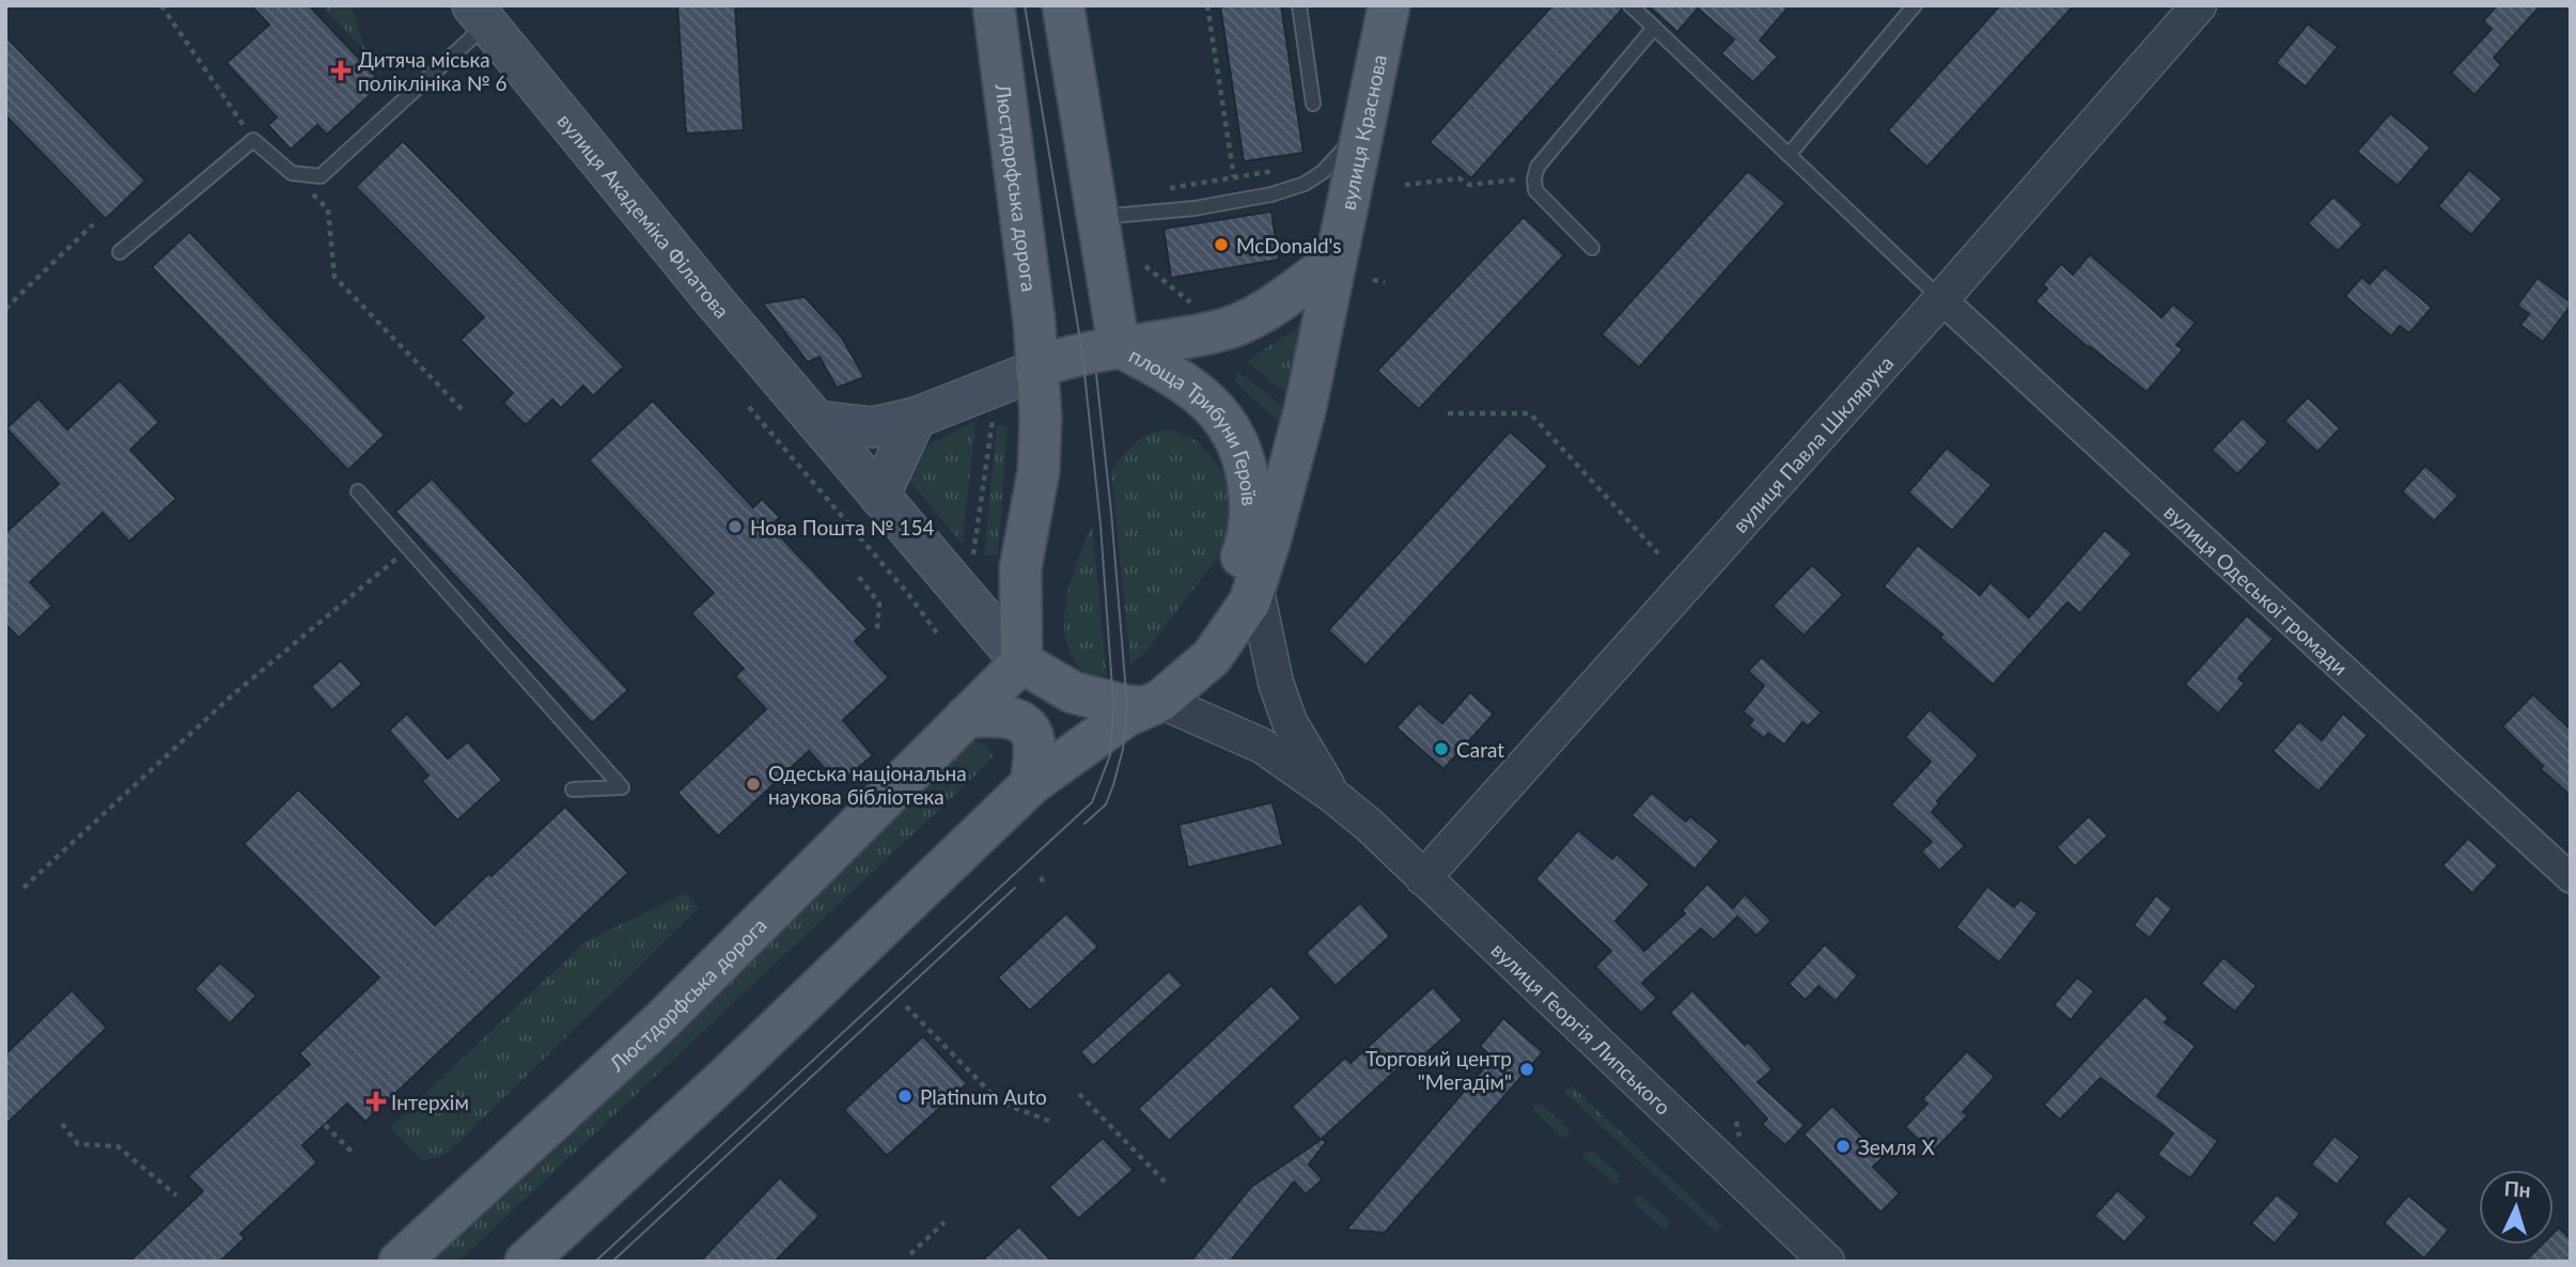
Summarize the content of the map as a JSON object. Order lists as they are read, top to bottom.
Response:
{
  "streets": {
    "main road": [
      "вулиця Краснова",
      "Люстдорфська дорога",
      "вулиця Академіка Філатова",
      "площа Трибуни Героїв"
    ],
    "street": ["вулиця Павла Шклярука", "вулиця Одеської громади", "вулиця Георгія Липського"]
  },
  "crossings": [
    ["вулиця Краснова", "площа Трибуни Героїв"],
    ["Люстдорфська дорога", "вулиця Академіка Філатова"],
    ["площа Трибуни Героїв", "вулиця Георгія Липського"],
    ["вулиця Павла Шклярука", "вулиця Одеської громади"],
    ["вулиця Павла Шклярука", "вулиця Георгія Липського"]
  ],
  "places": {
    "health": ["Дитяча міська поліклініка № 6", "Інтерхім"],
    "other": [
      "McDonald's",
      "Нова Пошта № 154",
      "Carat",
      "Одеська національна наукова бібліотека",
      "Торговий центр \"Мегадім\"",
      "Platinum Auto",
      "Земля Х"
    ]
  },
  "north": "top"
}
